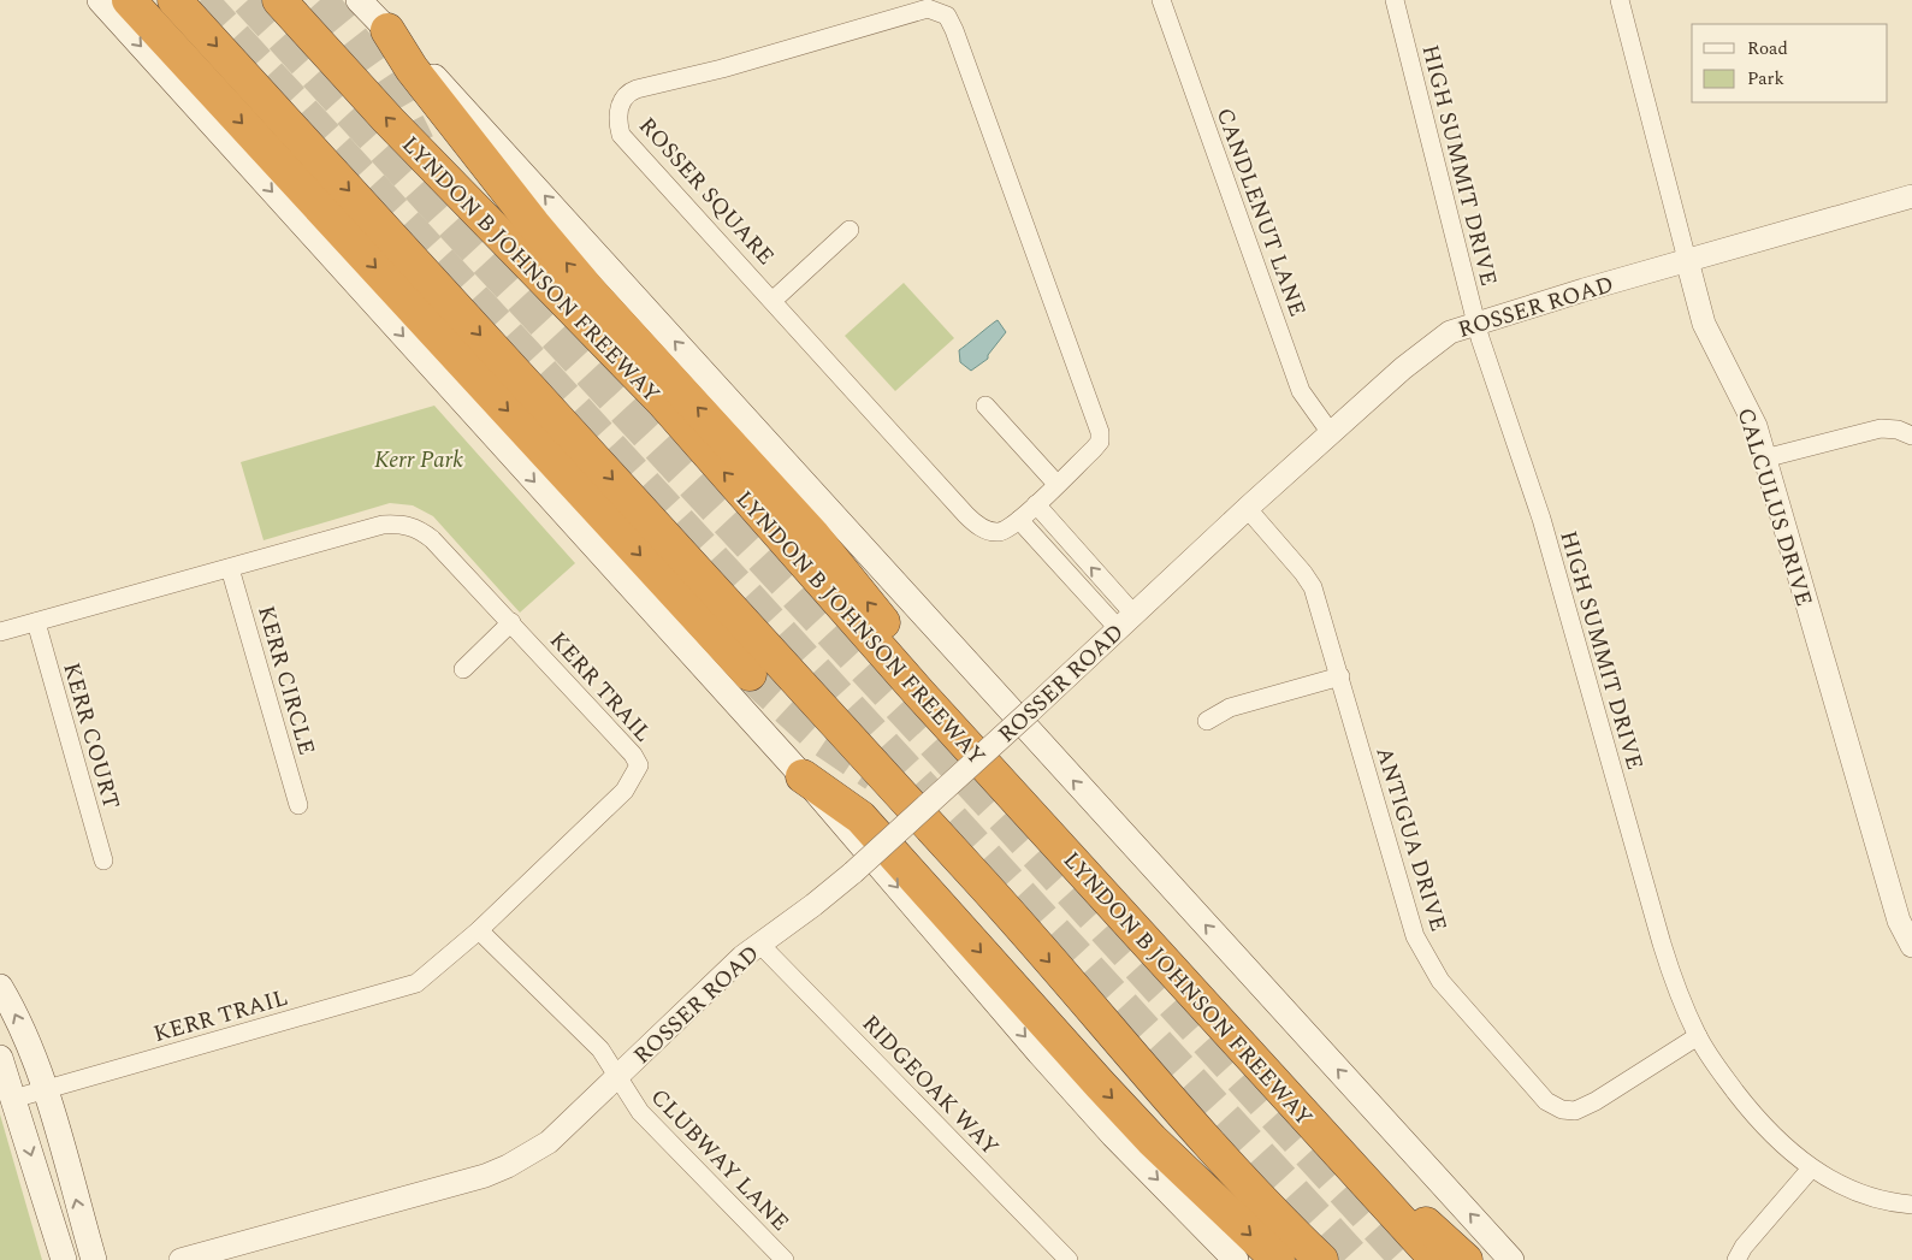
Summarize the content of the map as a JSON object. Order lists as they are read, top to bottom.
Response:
{
  "streets": {
    "highway": ["LYNDON B JOHNSON FREEWAY"],
    "street": [
      "HIGH SUMMIT DRIVE",
      "ROSSER SQUARE",
      "CANDLENUT LANE",
      "ROSSER ROAD",
      "CALCULUS DRIVE",
      "KERR CIRCLE",
      "KERR TRAIL",
      "KERR COURT",
      "ANTIGUA DRIVE",
      "RIDGEOAK WAY",
      "CLUBWAY LANE"
    ]
  },
  "crossings": [
    ["HIGH SUMMIT DRIVE", "ROSSER ROAD"],
    ["HIGH SUMMIT DRIVE", "ANTIGUA DRIVE"],
    ["CANDLENUT LANE", "ROSSER ROAD"],
    ["ROSSER ROAD", "CALCULUS DRIVE"],
    ["ROSSER ROAD", "ANTIGUA DRIVE"],
    ["ROSSER ROAD", "RIDGEOAK WAY"],
    ["ROSSER ROAD", "CLUBWAY LANE"],
    ["KERR CIRCLE", "KERR TRAIL"],
    ["KERR TRAIL", "KERR COURT"],
    ["KERR TRAIL", "CLUBWAY LANE"]
  ],
  "parks": ["Kerr Park"],
  "legend": ["Road", "Park"]
}
